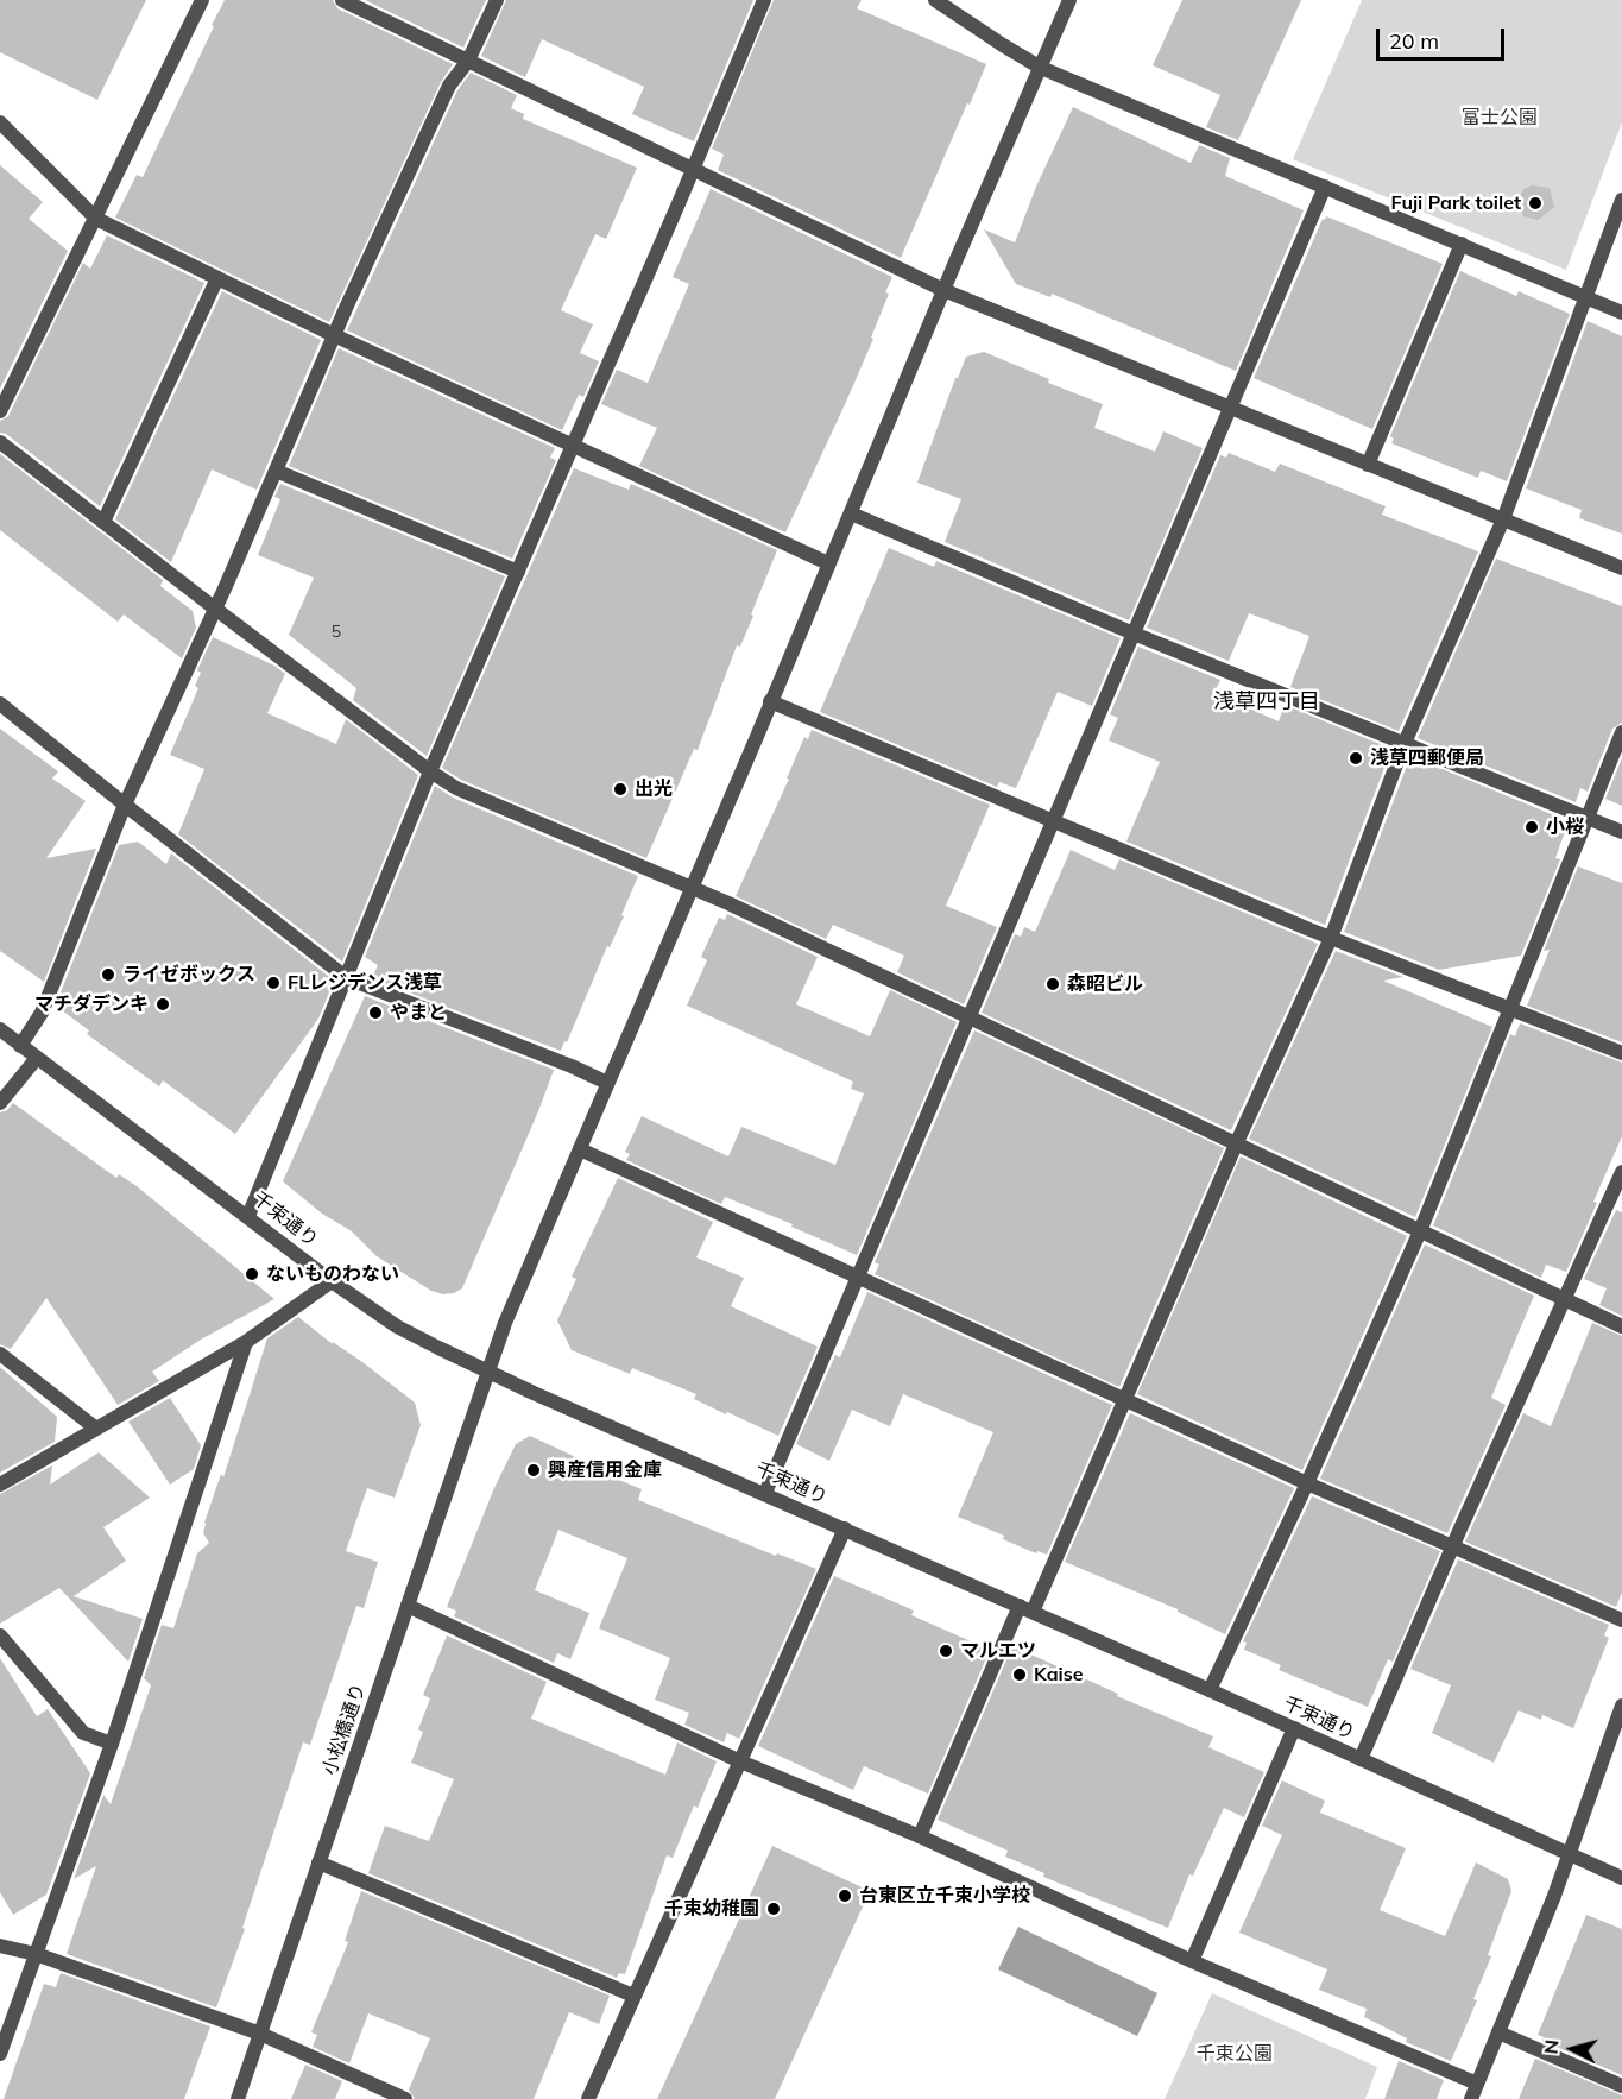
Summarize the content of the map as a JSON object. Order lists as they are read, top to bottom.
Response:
{
  "streets": {
    "street": ["千束通り", "小松橋通り"]
  },
  "crossings": [
    ["千束通り", "小松橋通り"]
  ],
  "districts": ["浅草四丁目"],
  "parks": ["富士公園", "千束公園"],
  "places": [
    "Fuji Park toilet",
    "浅草四郵便局",
    "出光",
    "小桜",
    "ライゼボックス",
    "FLレジデンス浅草",
    "森昭ビル",
    "マチダデンキ",
    "やまと",
    "ないものわない",
    "興産信用金庫",
    "マルエツ",
    "Kaise",
    "台東区立千束小学校",
    "千束幼稚園"
  ],
  "house_numbers": ["5"],
  "scale_bar": "20 m",
  "north": "left"
}
